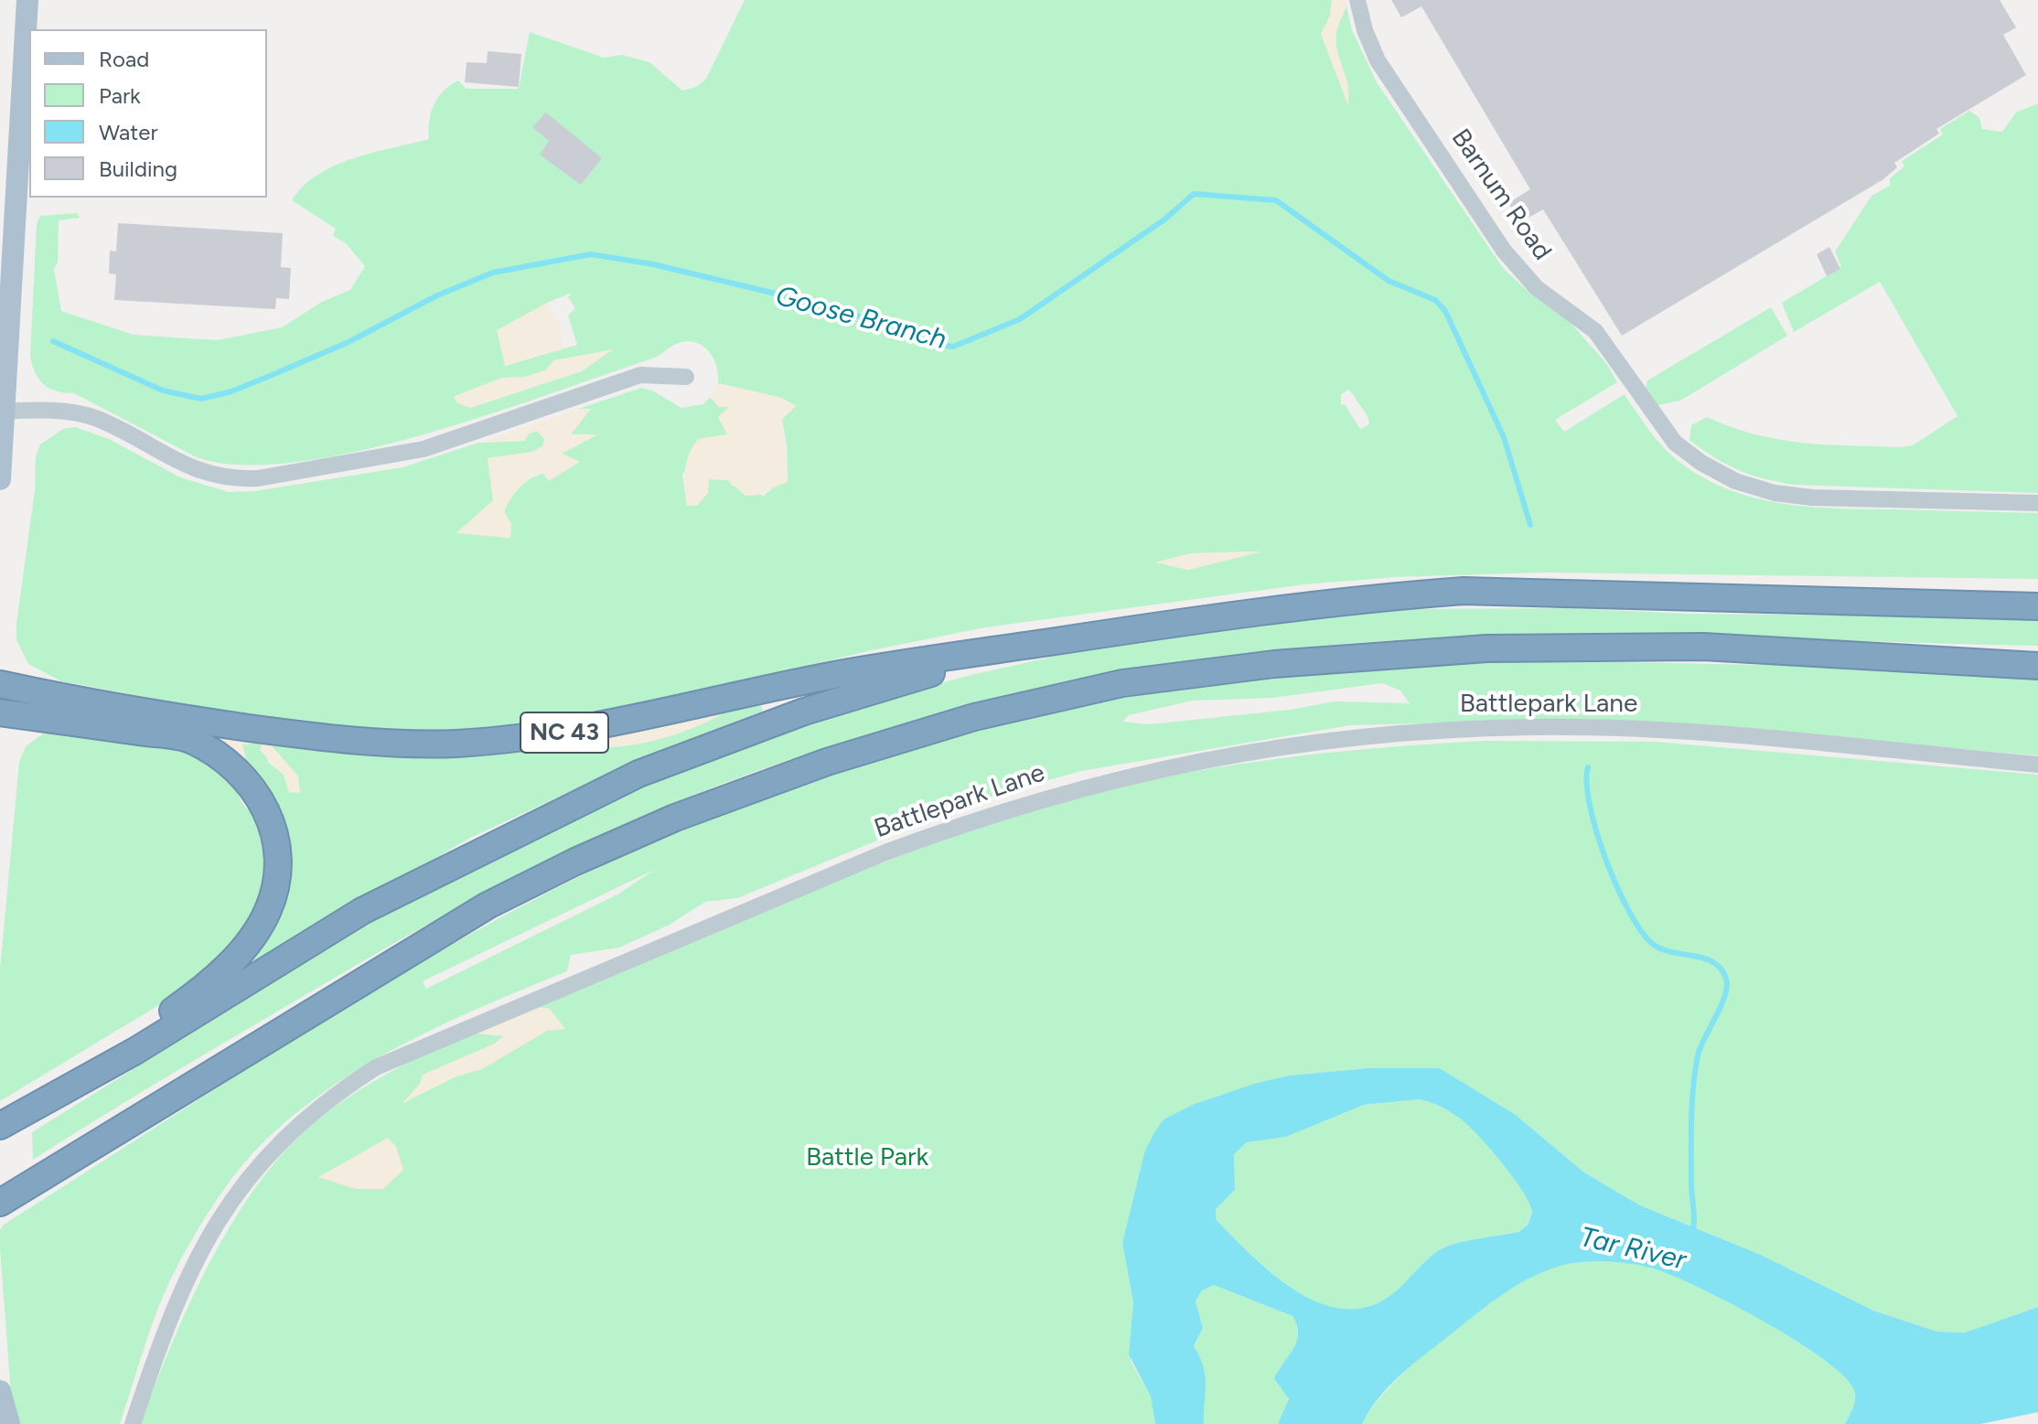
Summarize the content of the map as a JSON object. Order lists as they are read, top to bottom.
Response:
{
  "streets": {
    "highway": ["NC 43"],
    "street": ["Barnum Road", "Battlepark Lane"]
  },
  "water": ["Goose Branch", "Tar River"],
  "parks": ["Battle Park"],
  "legend": [
    "Road",
    "Park",
    "Water",
    "Building"
  ]
}
